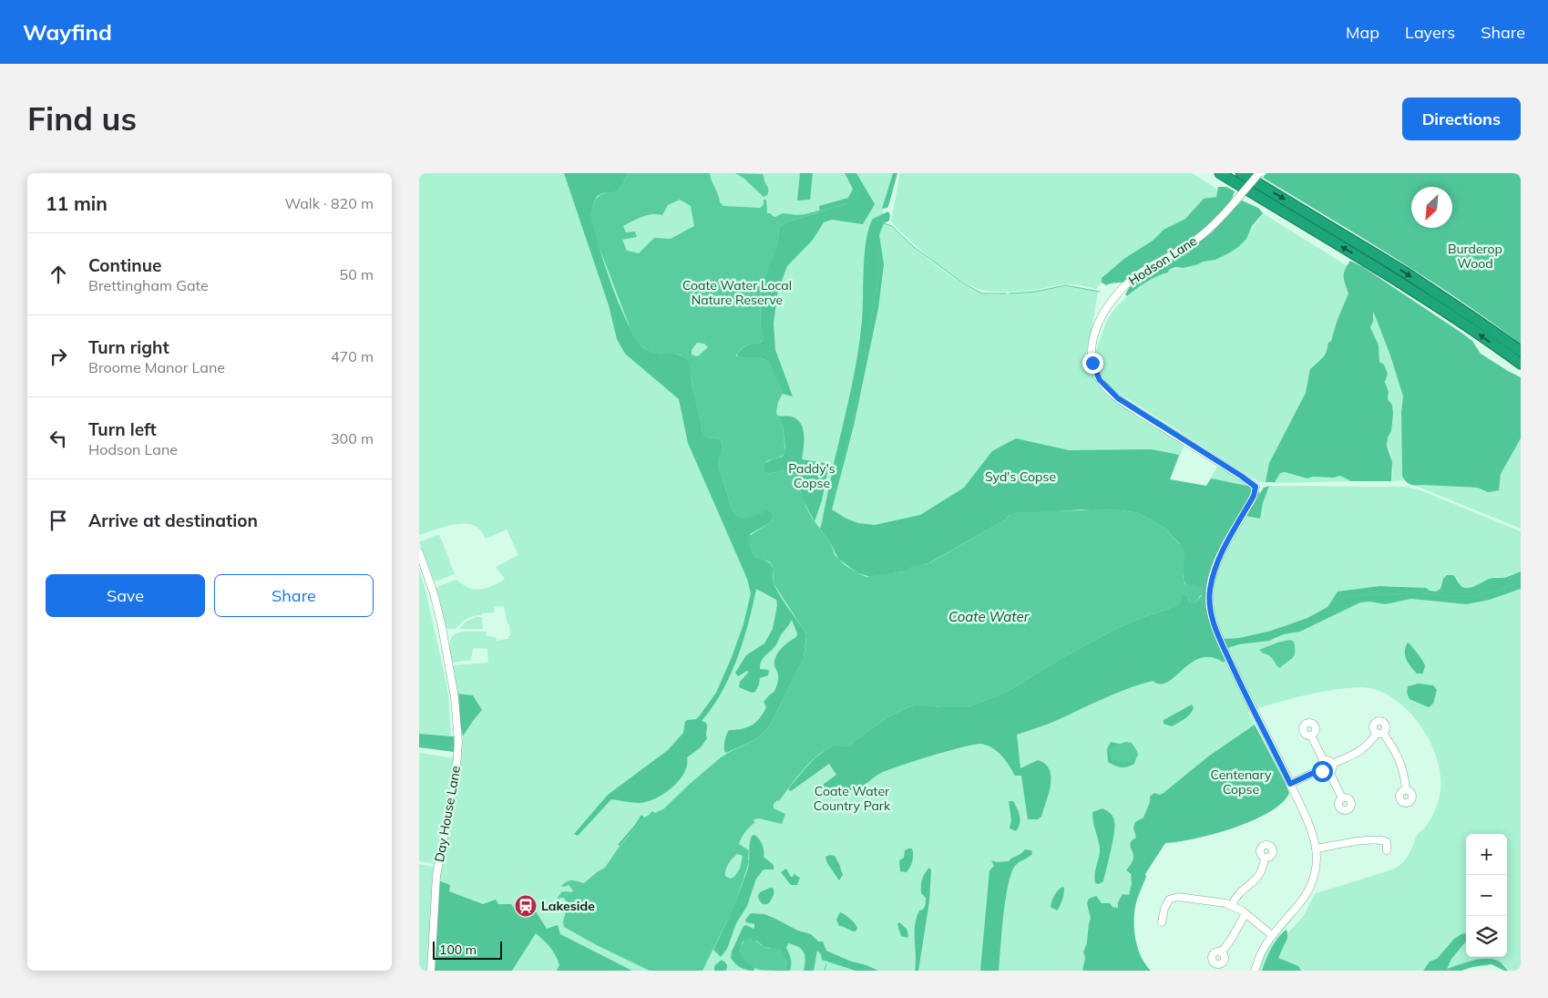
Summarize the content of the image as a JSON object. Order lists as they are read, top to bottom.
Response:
{
  "streets": {
    "street": ["Hodson Lane", "Day House Lane"]
  },
  "water": ["Coate Water"],
  "parks": [
    "Burderop Wood",
    "Coate Water Local Nature Reserve",
    "Paddy's Copse",
    "Syd's Copse",
    "Centenary Copse",
    "Coate Water Country Park"
  ],
  "places": {
    "station": ["Lakeside"]
  },
  "scale_bar": "100 m",
  "north": "bottom left",
  "page": {
    "header": "Wayfind",
    "nav": ["Map", "Layers", "Share"],
    "buttons": [
      "Directions",
      ["Save", "Share"]
    ],
    "title": "Find us",
    "heading": ["11 min", "Walk · 820 m"],
    "list": [
      ["Continue", "Brettingham Gate", "50 m"],
      ["Turn right", "Broome Manor Lane", "470 m"],
      ["Turn left", "Hodson Lane", "300 m"],
      "Arrive at destination"
    ],
    "map_buttons": ["+", "−"],
    "scale": "100 m"
  }
}
